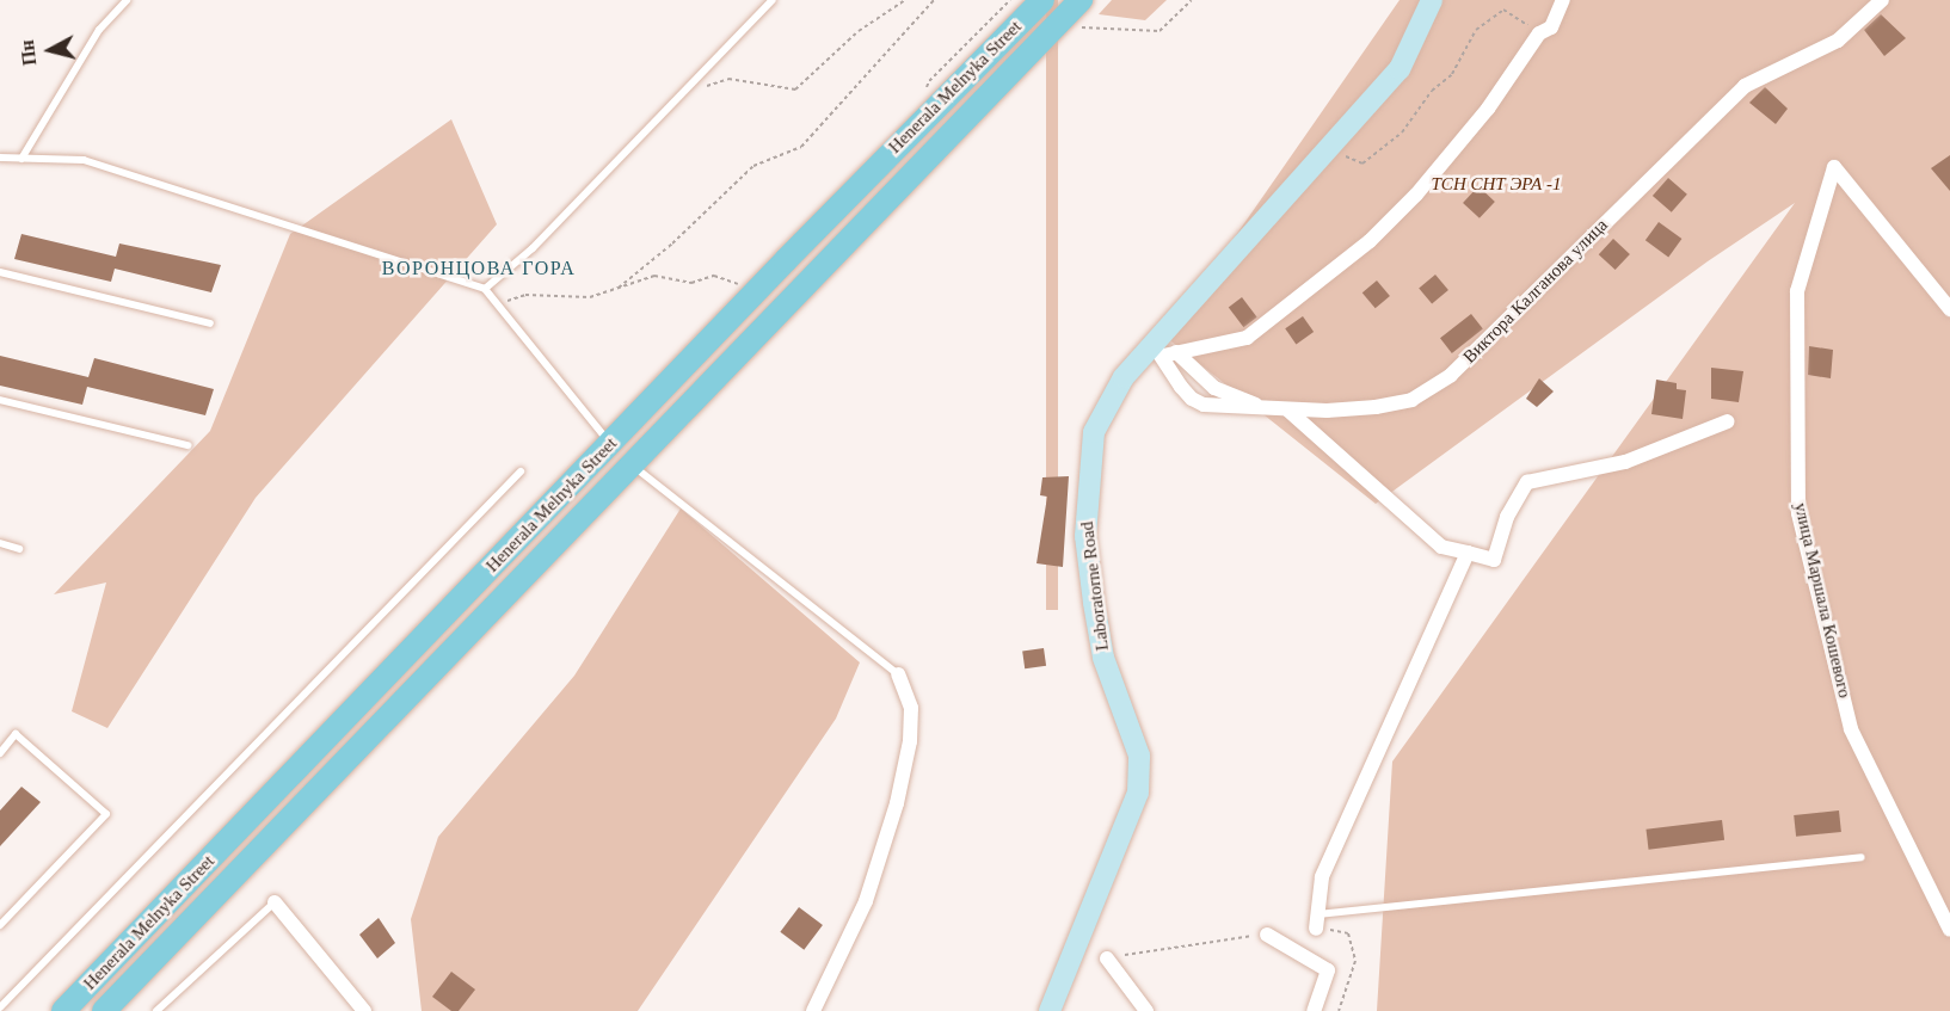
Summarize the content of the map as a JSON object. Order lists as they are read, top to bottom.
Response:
{
  "streets": {
    "main road": ["Henerala Melnyka Street", "Laboratorne Road"],
    "street": ["Виктора Калганова улица", "улица Маршала Кошевого"]
  },
  "crossings": [
    ["Виктора Калганова улица", "Laboratorne Road"]
  ],
  "districts": ["ВОРОНЦОВА ГОРА"],
  "parks": ["ТСН СНТ ЭРА -1"],
  "north": "left"
}
